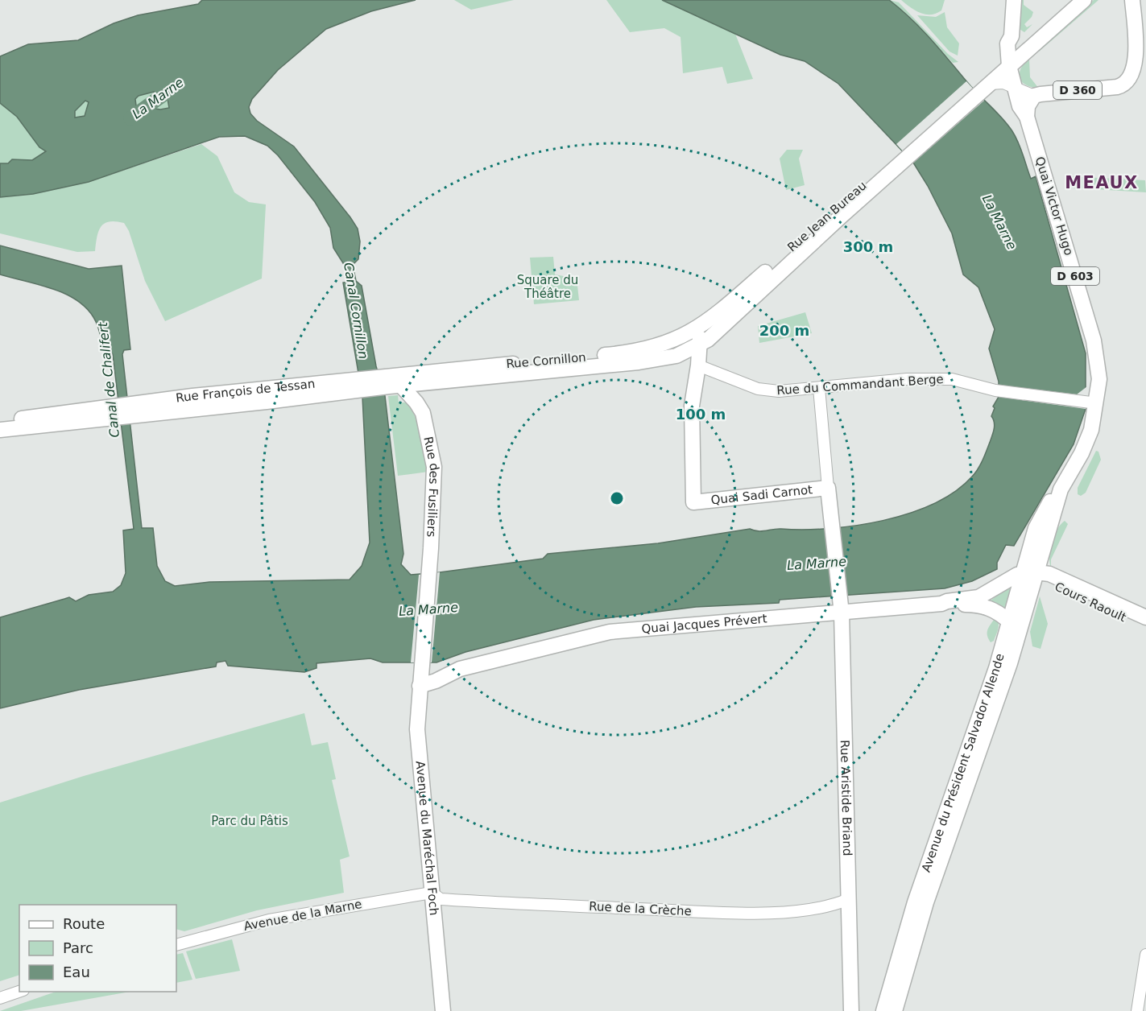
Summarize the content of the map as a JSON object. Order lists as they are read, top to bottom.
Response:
{
  "streets": {
    "main road": [
      "D 360",
      "Quai Victor Hugo",
      "Rue Jean Bureau",
      "D 603",
      "Rue Cornillon",
      "Rue François de Tessan",
      "Rue des Fusiliers",
      "Quai Sadi Carnot",
      "Cours Raoult",
      "Quai Jacques Prévert",
      "Avenue du Président Salvador Allende",
      "Rue Aristide Briand",
      "Avenue du Maréchal Foch"
    ],
    "street": ["Rue du Commandant Berge", "Rue de la Crèche", "Avenue de la Marne"]
  },
  "crossings": [
    ["Quai Victor Hugo", "D 603"],
    ["Quai Victor Hugo", "Rue du Commandant Berge"],
    ["Rue Jean Bureau", "Rue Cornillon"],
    ["D 603", "Rue du Commandant Berge"],
    ["D 603", "Cours Raoult"],
    ["D 603", "Quai Jacques Prévert"],
    ["D 603", "Avenue du Président Salvador Allende"],
    ["Rue Cornillon", "Rue François de Tessan"],
    ["Rue Cornillon", "Rue des Fusiliers"],
    ["Rue du Commandant Berge", "Quai Sadi Carnot"],
    ["Rue François de Tessan", "Rue des Fusiliers"],
    ["Rue des Fusiliers", "Avenue du Maréchal Foch"],
    ["Quai Sadi Carnot", "Rue Aristide Briand"],
    ["Cours Raoult", "Quai Jacques Prévert"],
    ["Cours Raoult", "Avenue du Président Salvador Allende"],
    ["Quai Jacques Prévert", "Avenue du Président Salvador Allende"],
    ["Quai Jacques Prévert", "Rue Aristide Briand"],
    ["Quai Jacques Prévert", "Avenue du Maréchal Foch"],
    ["Rue Aristide Briand", "Rue de la Crèche"],
    ["Avenue du Maréchal Foch", "Rue de la Crèche"],
    ["Avenue du Maréchal Foch", "Avenue de la Marne"],
    ["Rue de la Crèche", "Avenue de la Marne"]
  ],
  "districts": ["MEAUX"],
  "water": ["La Marne", "Canal Cornillon", "Canal de Chalifert"],
  "parks": ["Square du Théâtre", "Parc du Pâtis"],
  "legend": ["Route", "Parc", "Eau"],
  "rings": ["300 m", "200 m", "100 m"]
}
